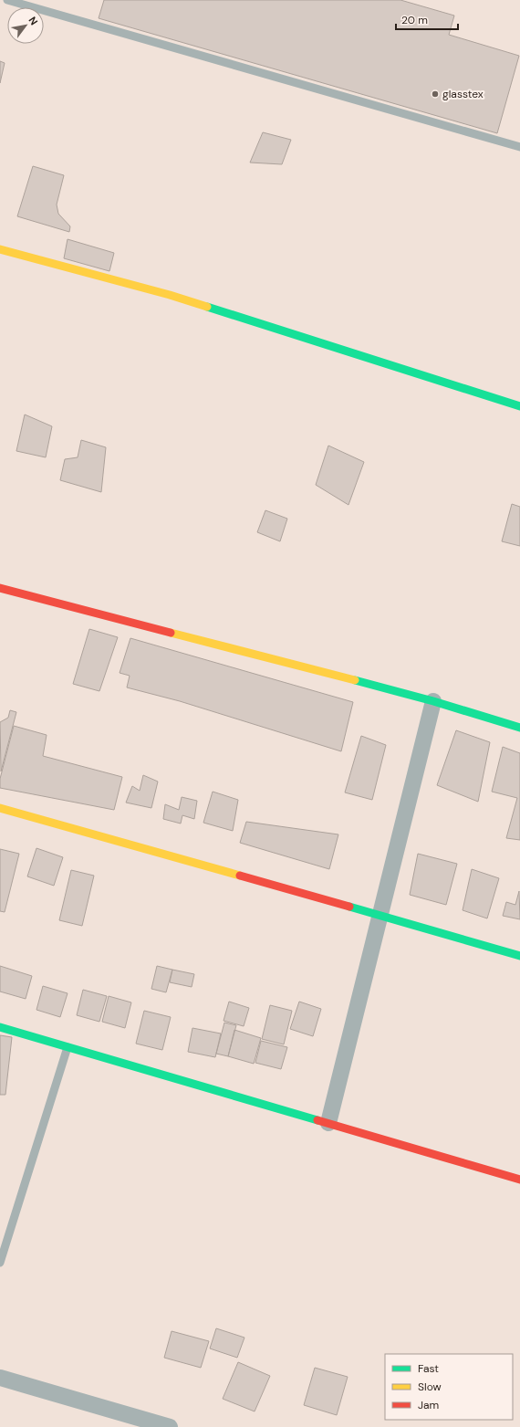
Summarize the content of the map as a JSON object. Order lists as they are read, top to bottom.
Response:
{
  "places": ["glasstex"],
  "legend": ["Fast", "Slow", "Jam"],
  "scale_bar": "20 m",
  "north": "top right"
}
